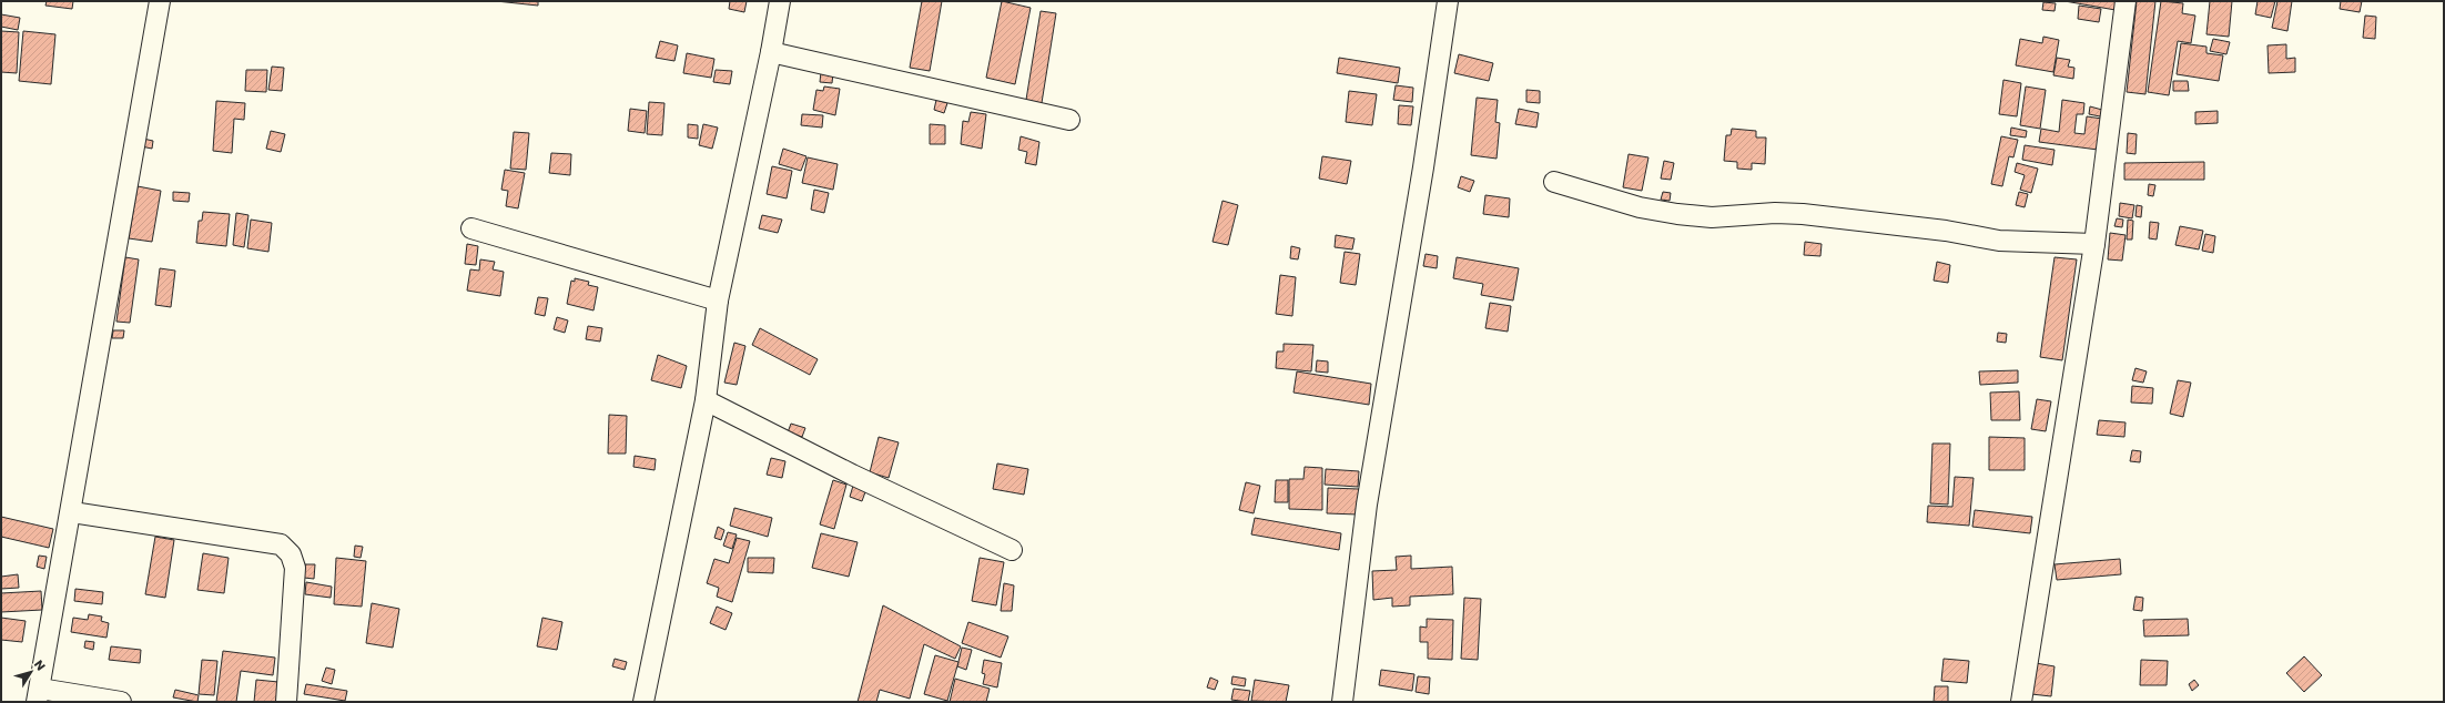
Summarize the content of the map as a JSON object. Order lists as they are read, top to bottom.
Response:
{
  "north": "top right"
}
